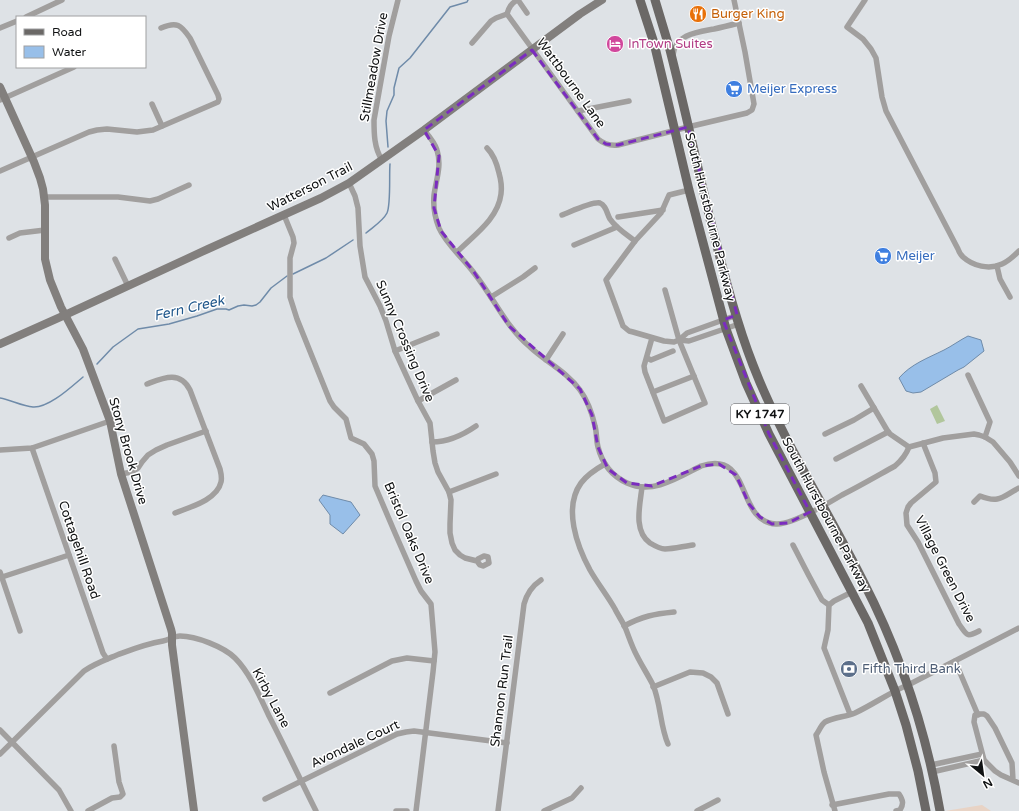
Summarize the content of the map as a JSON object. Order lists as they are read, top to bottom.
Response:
{
  "streets": {
    "main road": ["South Hurstbourne Parkway", "KY 1747"],
    "street": [
      "Stillmeadow Drive",
      "Wattbourne Lane",
      "Watterson Trail",
      "Sunny Crossing Drive",
      "Stony Brook Drive",
      "Bristol Oaks Drive",
      "Cottagehill Road",
      "Village Green Drive",
      "Shannon Run Trail",
      "Kirby Lane",
      "Avondale Court"
    ]
  },
  "crossings": [
    ["Stillmeadow Drive", "Watterson Trail"],
    ["Wattbourne Lane", "Watterson Trail"],
    ["Wattbourne Lane", "South Hurstbourne Parkway"],
    ["Watterson Trail", "Sunny Crossing Drive"],
    ["Watterson Trail", "Stony Brook Drive"],
    ["Watterson Trail", "Bristol Oaks Drive"],
    ["Stony Brook Drive", "Kirby Lane"],
    ["Bristol Oaks Drive", "Avondale Court"],
    ["Cottagehill Road", "Kirby Lane"],
    ["Shannon Run Trail", "Avondale Court"],
    ["Kirby Lane", "Avondale Court"]
  ],
  "water": ["Fern Creek"],
  "places": {
    "restaurant": ["Burger King"],
    "hotel": ["InTown Suites"],
    "supermarket": ["Meijer Express", "Meijer"],
    "bank": ["Fifth Third Bank"]
  },
  "legend": ["Road", "Water"],
  "north": "bottom right"
}
